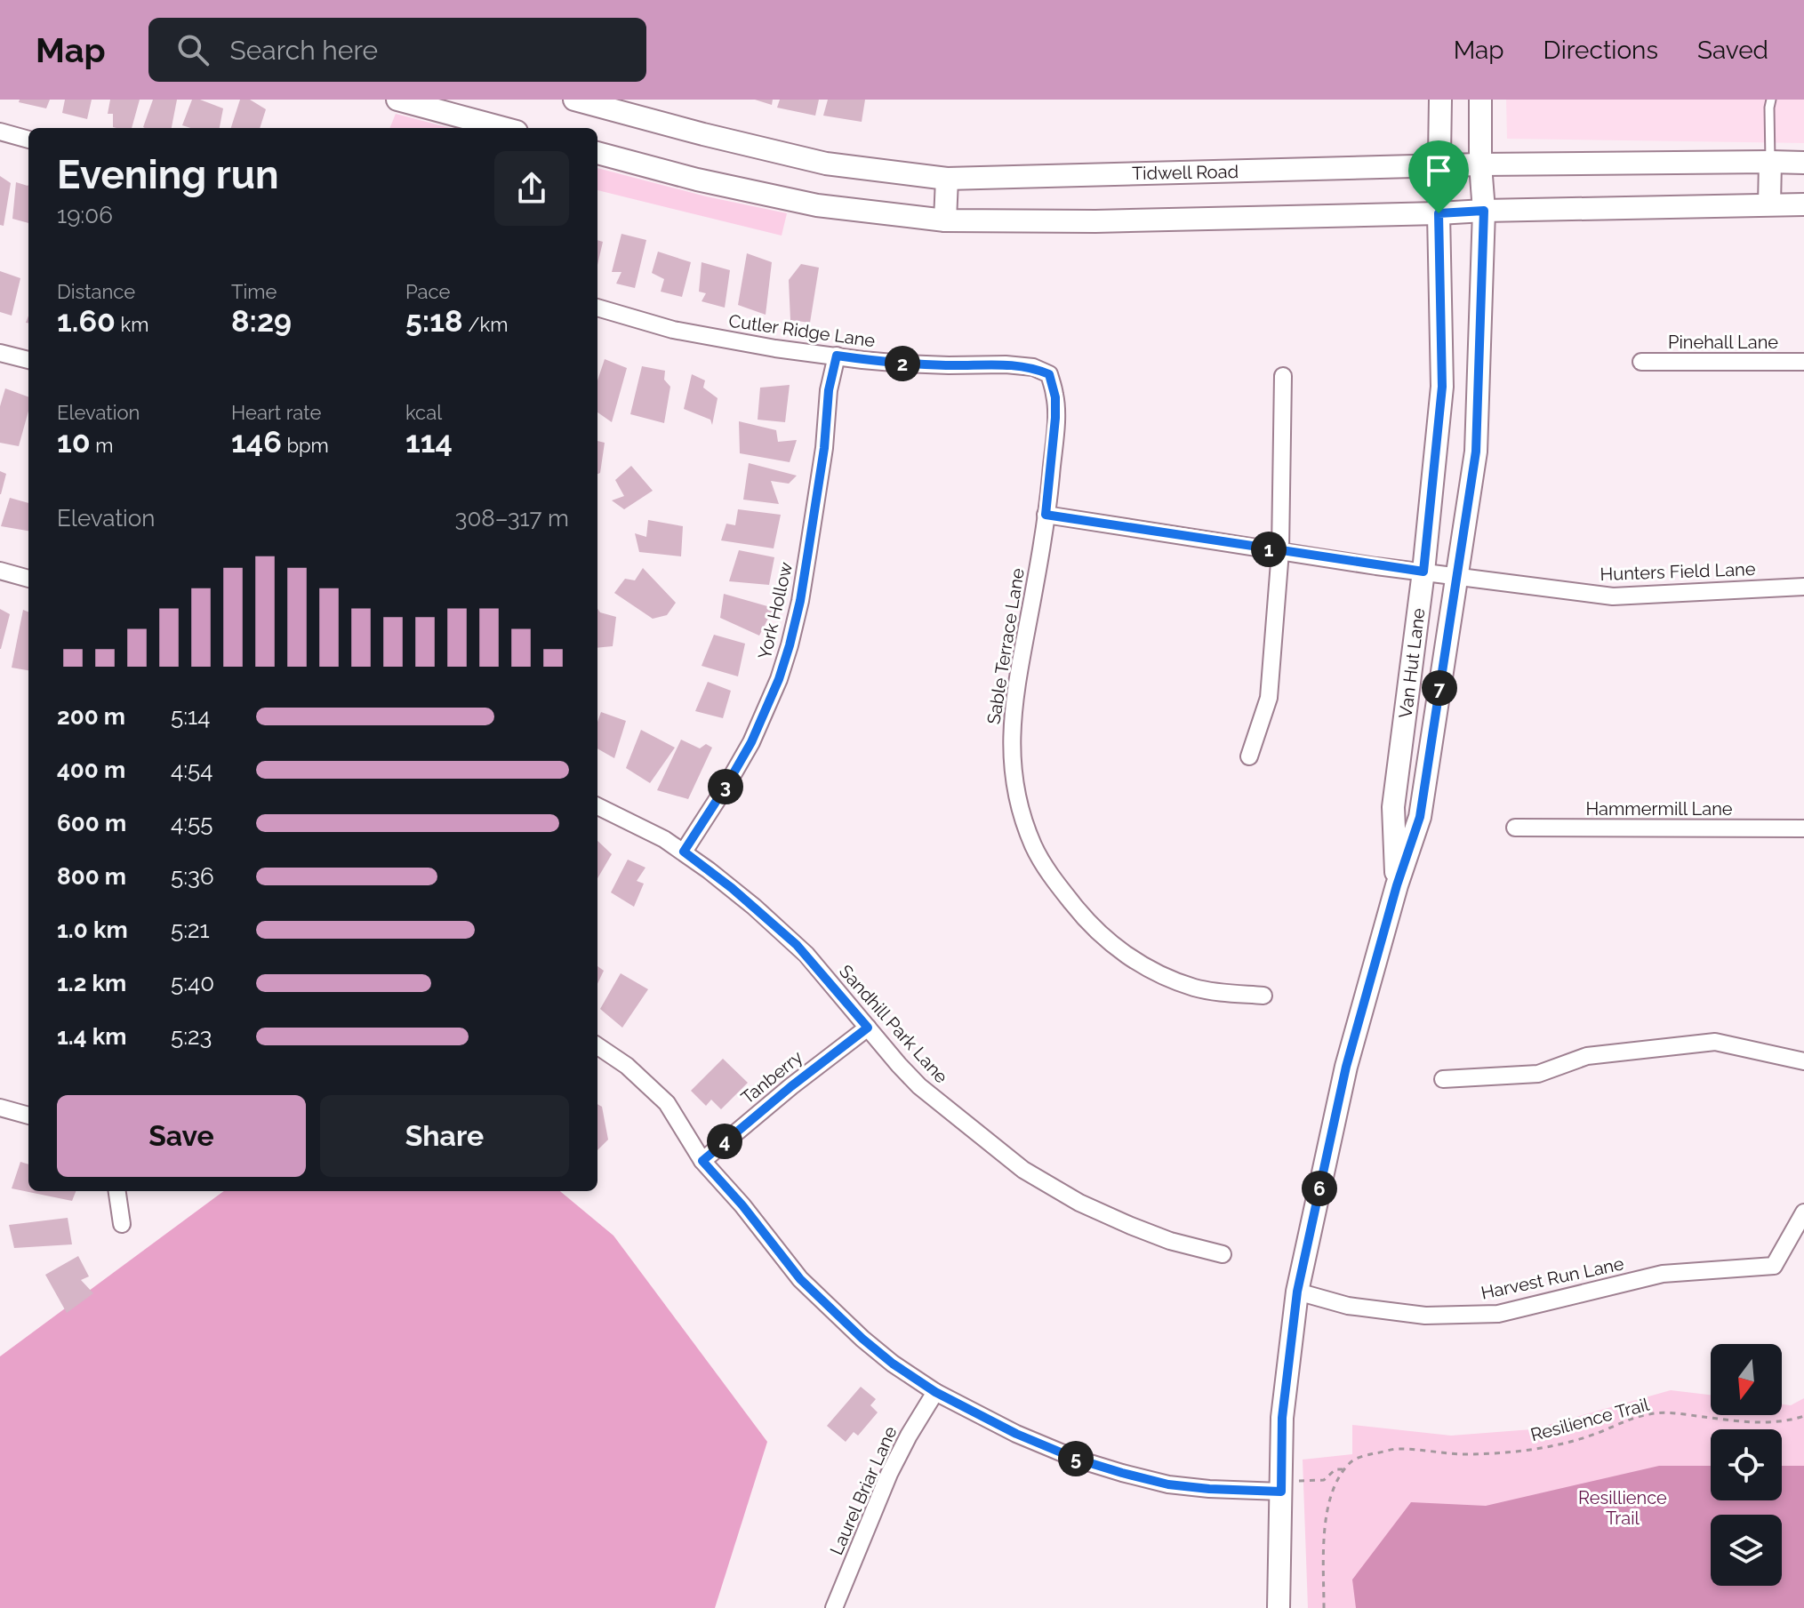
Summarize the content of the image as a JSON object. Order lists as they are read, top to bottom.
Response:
{
  "streets": {
    "main road": ["Tidwell Road", "Van Hut Lane"],
    "street": [
      "Cutler Ridge Lane",
      "Pinehall Lane",
      "Hunters Field Lane",
      "York Hollow",
      "Sable Terrace Lane",
      "Hammermill Lane",
      "Sandhill Park Lane",
      "Tanberry",
      "Harvest Run Lane",
      "Laurel Briar Lane"
    ],
    "path": ["Resilience Trail"]
  },
  "crossings": [
    ["Tidwell Road", "Van Hut Lane"],
    ["Cutler Ridge Lane", "York Hollow"],
    ["Cutler Ridge Lane", "Sable Terrace Lane"],
    ["Hunters Field Lane", "Sable Terrace Lane"],
    ["Hunters Field Lane", "Van Hut Lane"],
    ["York Hollow", "Sandhill Park Lane"],
    ["Van Hut Lane", "Harvest Run Lane"],
    ["Van Hut Lane", "Resilience Trail"],
    ["Sandhill Park Lane", "Tanberry"]
  ],
  "parks": ["Resillience Trail"],
  "north": "bottom",
  "page": {
    "header": "Map",
    "search": "Search here",
    "nav": ["Map", "Directions", "Saved"],
    "heading": ["Evening run", "19:06"],
    "stats": [
      ["Distance", "1.60 km"],
      ["Time", "8:29"],
      ["Pace", "5:18 /km"],
      ["Elevation", "10 m"],
      ["Heart rate", "146 bpm"],
      ["kcal", "114"]
    ],
    "pins": [
      "2",
      "1",
      "7",
      "3",
      "4",
      "6",
      "5"
    ],
    "chart": ["Elevation", "308–317 m"],
    "list": [
      {
        "name": "200 m",
        "note": "5:14"
      },
      {
        "name": "400 m",
        "note": "4:54"
      },
      {
        "name": "600 m",
        "note": "4:55"
      },
      {
        "name": "800 m",
        "note": "5:36"
      },
      {
        "name": "1.0 km",
        "note": "5:21"
      },
      {
        "name": "1.2 km",
        "note": "5:40"
      },
      {
        "name": "1.4 km",
        "note": "5:23"
      }
    ],
    "buttons": ["Save", "Share"]
  }
}
